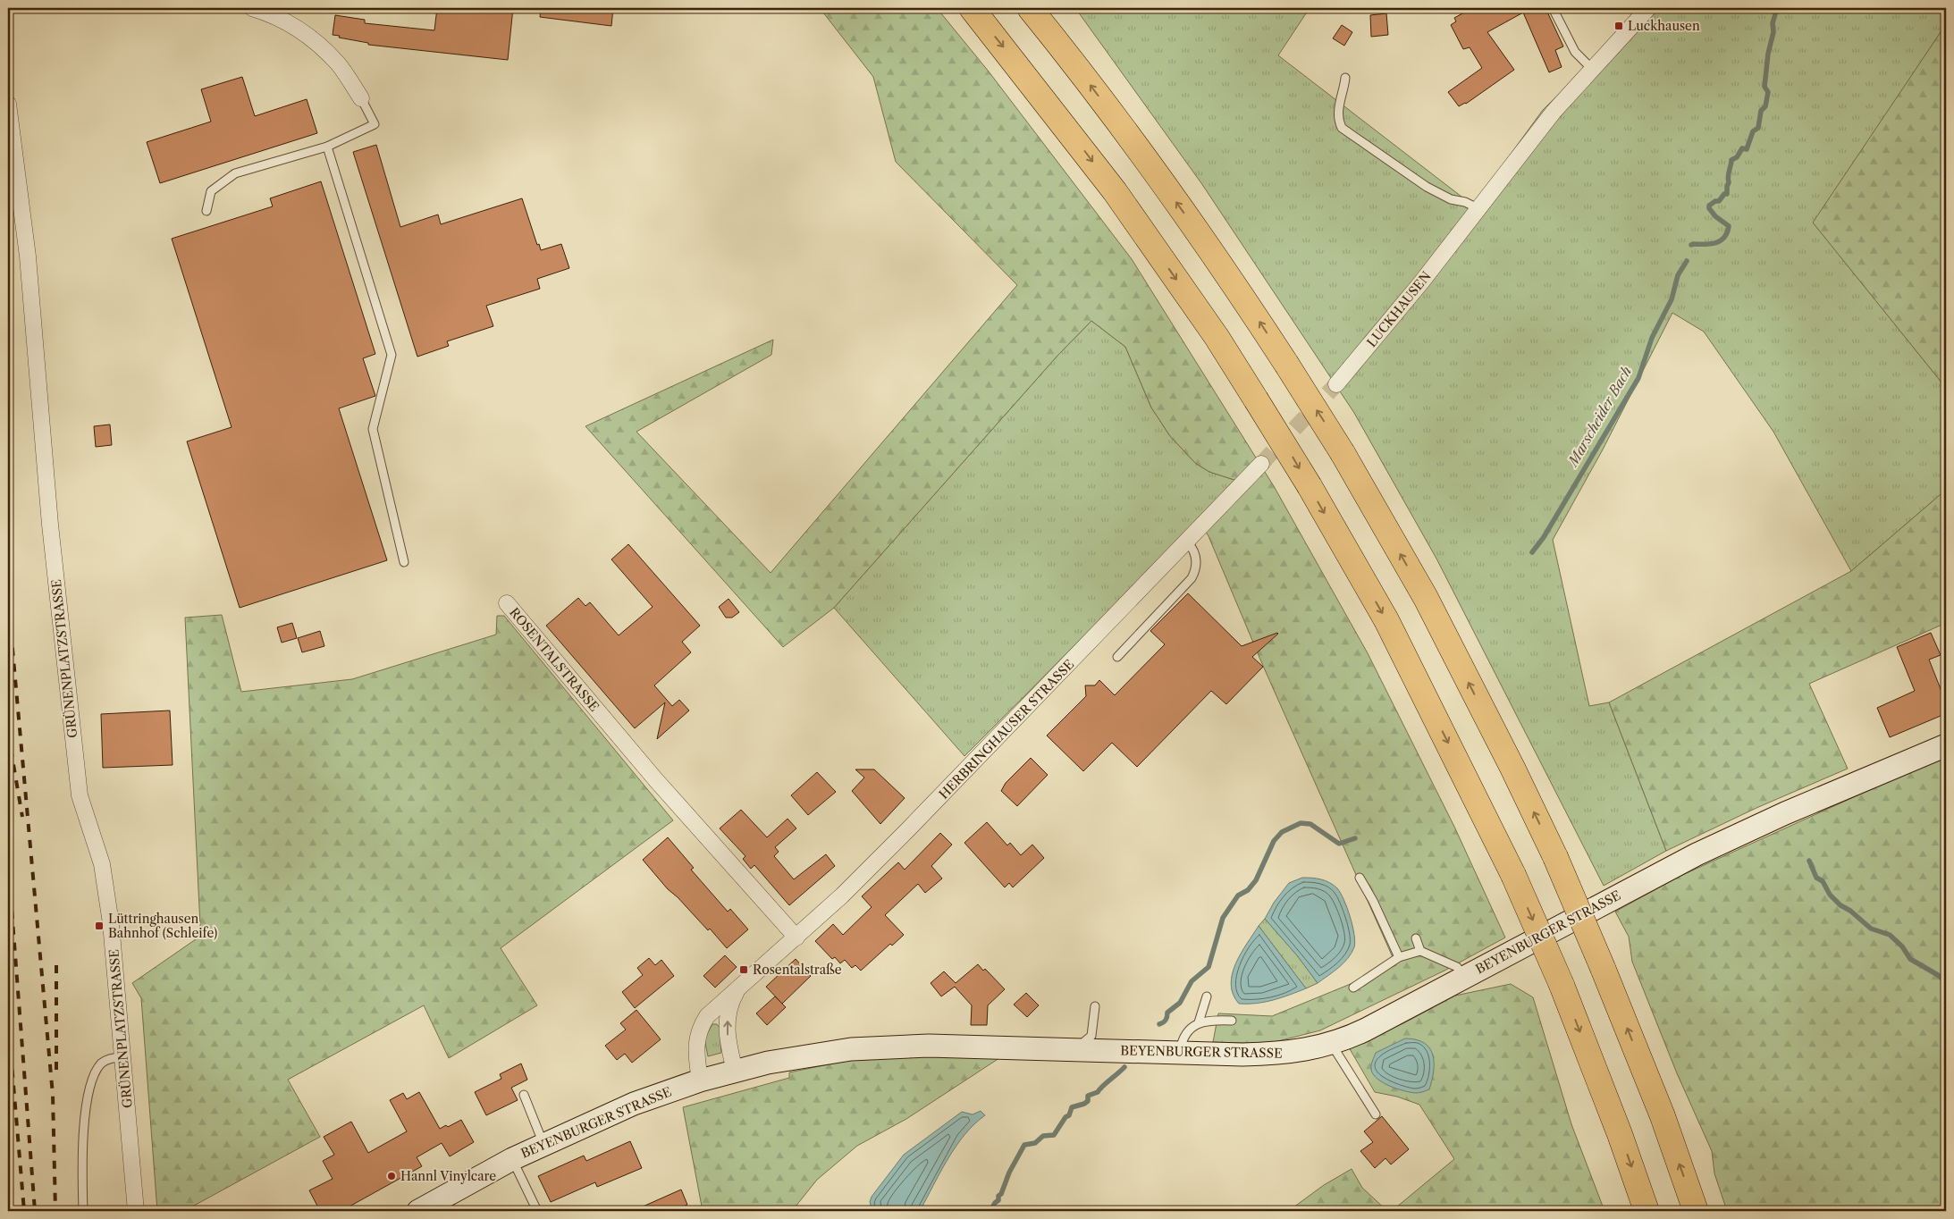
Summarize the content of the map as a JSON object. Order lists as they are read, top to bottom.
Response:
{
  "streets": {
    "main road": ["BEYENBURGER STRASSE"],
    "street": [
      "LUCKHAUSEN",
      "GRÜNENPLATZSTRASSE",
      "ROSENTALSTRASSE",
      "HERBRINGHAUSER STRASSE"
    ]
  },
  "crossings": [
    ["ROSENTALSTRASSE", "HERBRINGHAUSER STRASSE"],
    ["HERBRINGHAUSER STRASSE", "BEYENBURGER STRASSE"]
  ],
  "water": ["Marscheider Bach"],
  "places": {
    "transit": ["Luckhausen", "Lüttringhausen Bahnhof (Schleife)", "Rosentalstraße"],
    "other": ["Hannl Vinylcare"]
  }
}
